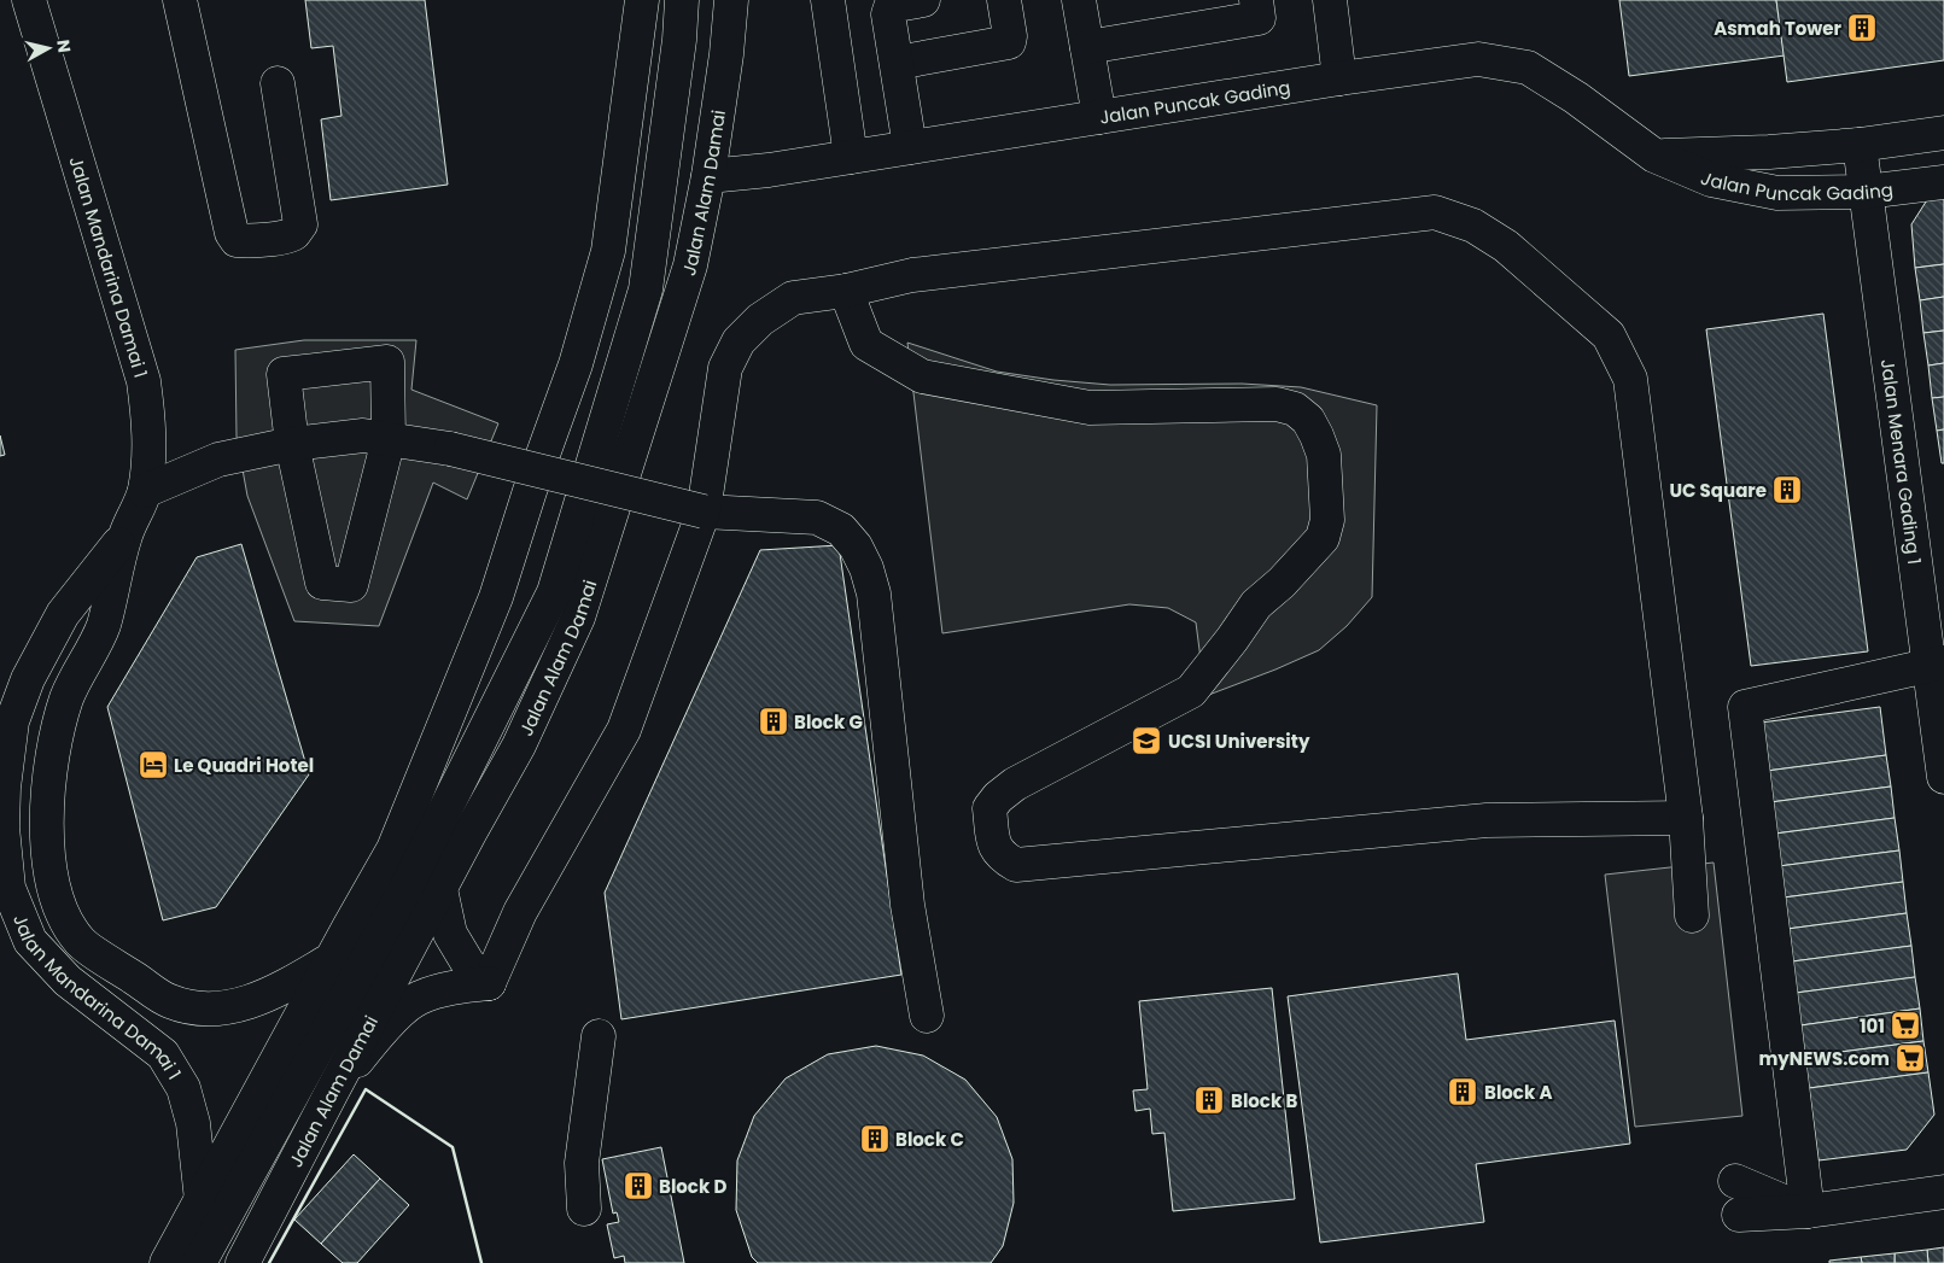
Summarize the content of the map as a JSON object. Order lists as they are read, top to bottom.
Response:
{
  "streets": {
    "main road": [
      "Jalan Puncak Gading",
      "Jalan Alam Damai",
      "Jalan Mandarina Damai 1",
      "Jalan Menara Gading 1"
    ]
  },
  "crossings": [
    ["Jalan Puncak Gading", "Jalan Alam Damai"],
    ["Jalan Puncak Gading", "Jalan Menara Gading 1"]
  ],
  "places": {
    "building": [
      "Asmah Tower",
      "UC Square",
      "Block G",
      "Block A",
      "Block B",
      "Block C",
      "Block D"
    ],
    "school or university": ["UCSI University"],
    "hotel": ["Le Quadri Hotel"],
    "supermarket": ["101", "myNEWS.com"]
  },
  "north": "right"
}
